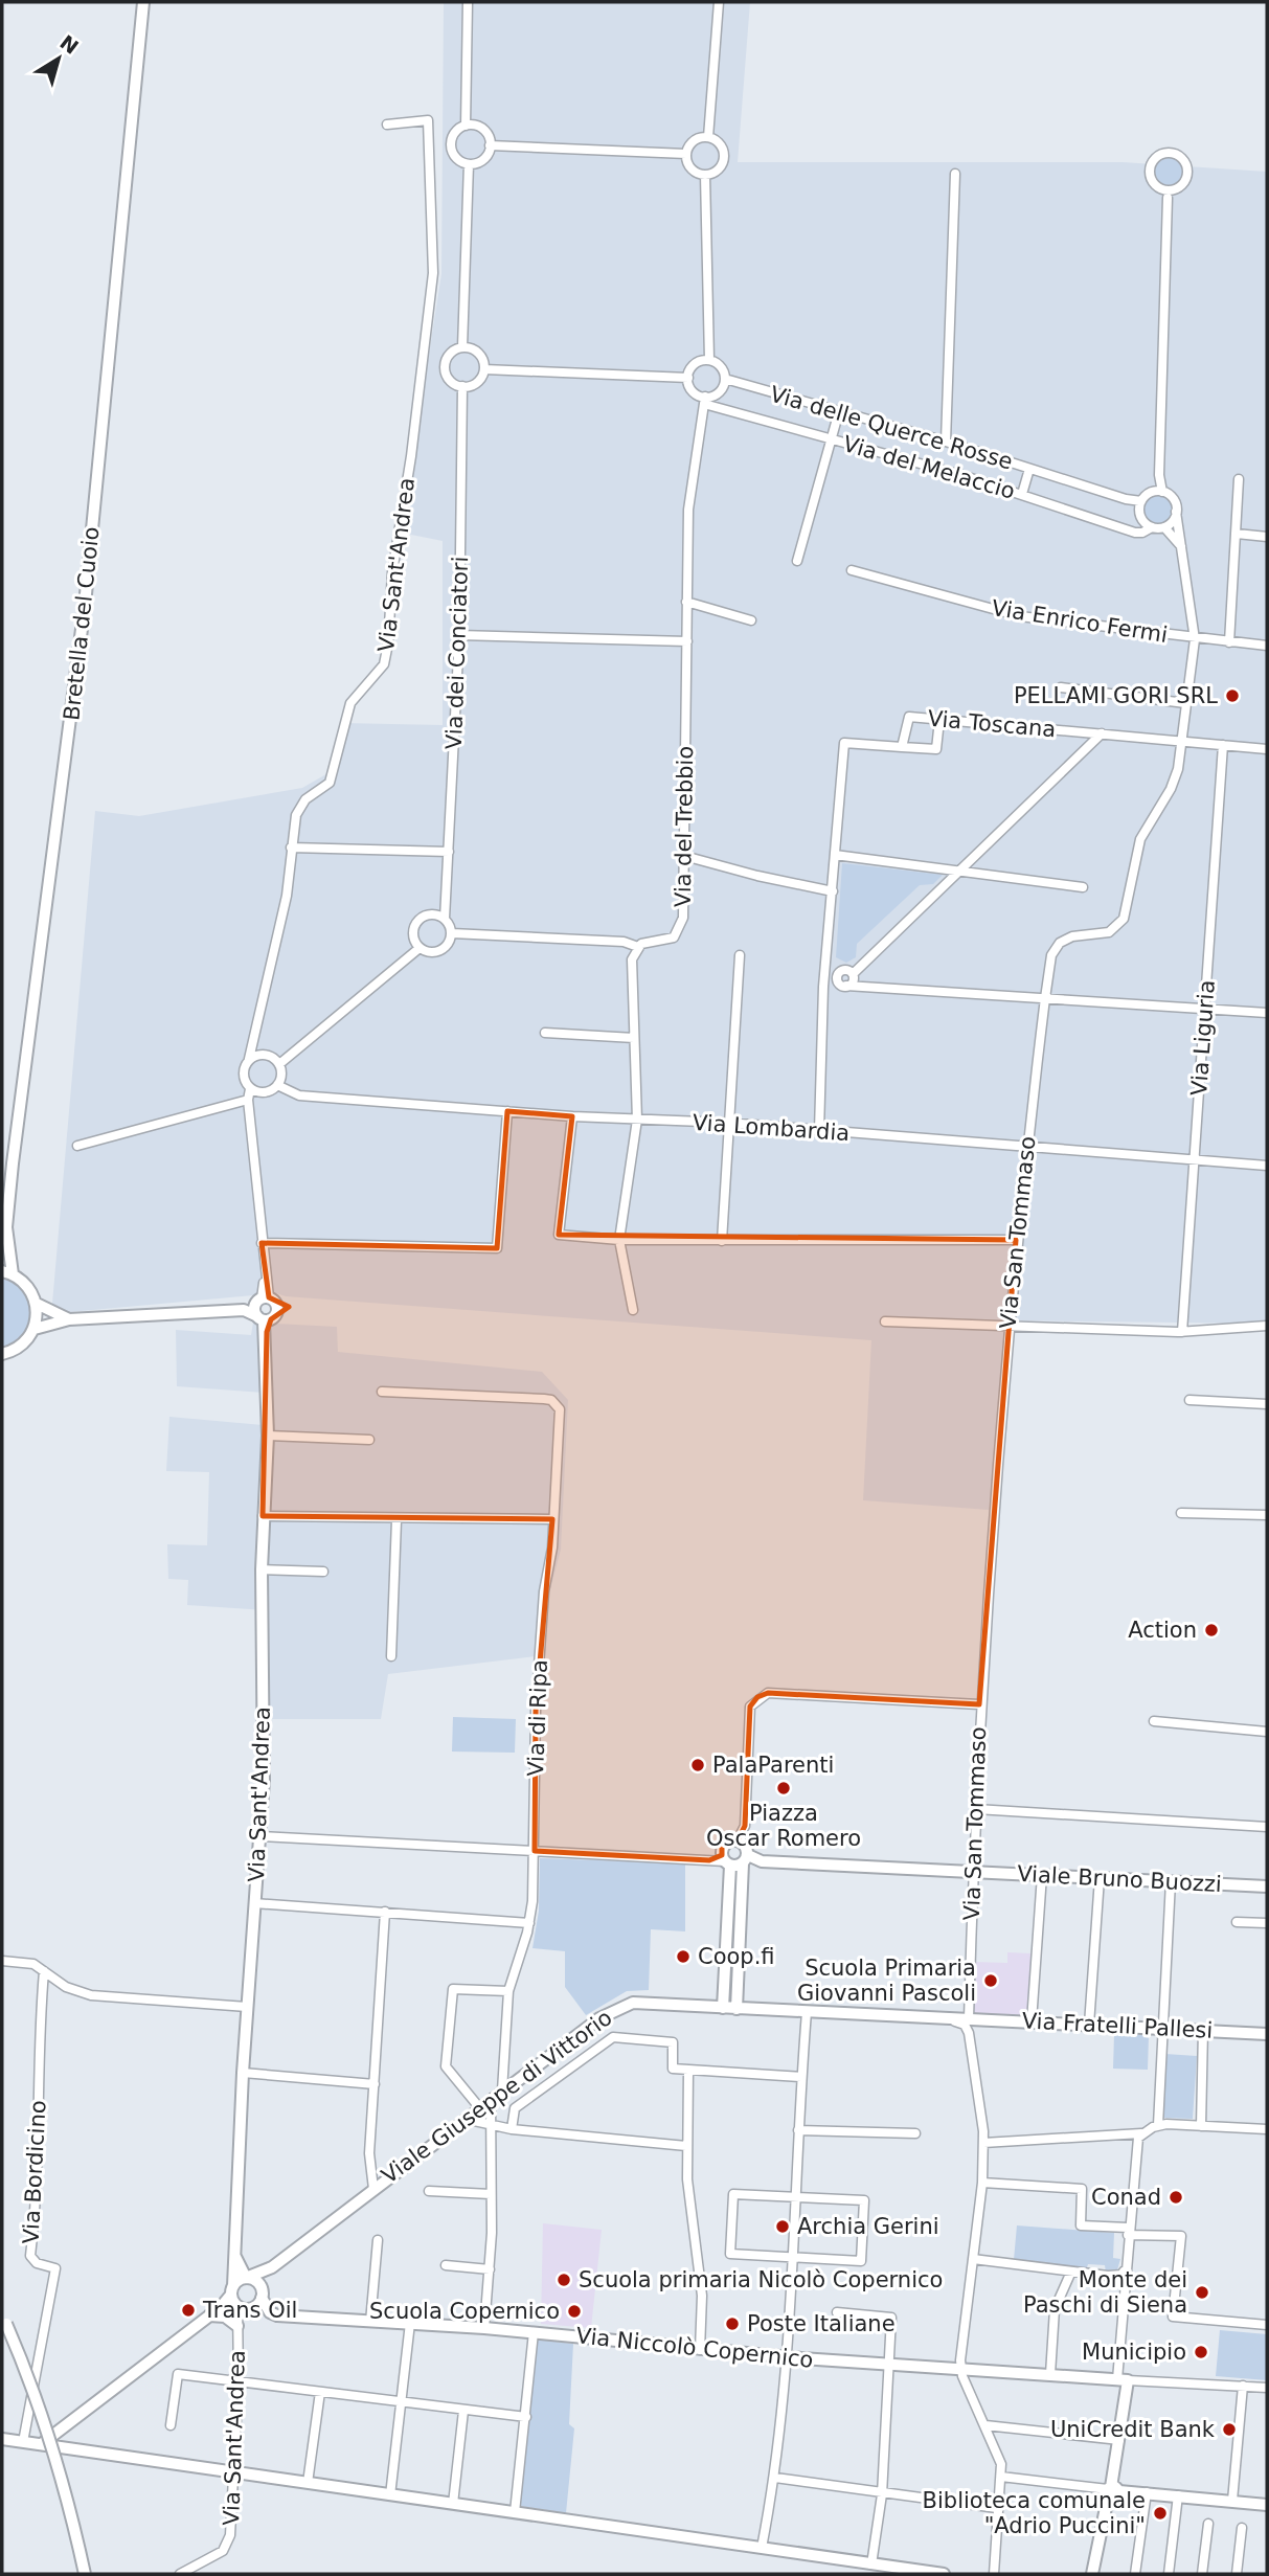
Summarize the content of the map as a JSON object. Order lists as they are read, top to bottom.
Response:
{
  "streets": {
    "main road": [
      "Via Sant'Andrea",
      "Bretella del Cuoio",
      "Viale Bruno Buozzi",
      "Via Fratelli Pallesi",
      "Viale Giuseppe di Vittorio",
      "Via Niccolò Copernico"
    ],
    "street": [
      "Via delle Querce Rosse",
      "Via del Melaccio",
      "Via Enrico Fermi",
      "Via dei Conciatori",
      "Via Toscana",
      "Via del Trebbio",
      "Via Liguria",
      "Via Lombardia",
      "Via San Tommaso",
      "Via di Ripa",
      "Via Bordicino"
    ]
  },
  "crossings": [
    ["Via delle Querce Rosse", "Via del Melaccio"],
    ["Via delle Querce Rosse", "Via del Trebbio"],
    ["Via delle Querce Rosse", "Via San Tommaso"],
    ["Via del Melaccio", "Via del Trebbio"],
    ["Via del Melaccio", "Via San Tommaso"],
    ["Via Sant'Andrea", "Via Lombardia"],
    ["Via Sant'Andrea", "Viale Giuseppe di Vittorio"],
    ["Via Sant'Andrea", "Via Niccolò Copernico"],
    ["Via Enrico Fermi", "Via San Tommaso"],
    ["Via Toscana", "Via Liguria"],
    ["Via Toscana", "Via Lombardia"],
    ["Via Toscana", "Via San Tommaso"],
    ["Via Liguria", "Via Lombardia"],
    ["Via Lombardia", "Via San Tommaso"],
    ["Via San Tommaso", "Viale Bruno Buozzi"],
    ["Via San Tommaso", "Via Fratelli Pallesi"],
    ["Via San Tommaso", "Viale Giuseppe di Vittorio"],
    ["Via di Ripa", "Viale Giuseppe di Vittorio"],
    ["Via Fratelli Pallesi", "Viale Giuseppe di Vittorio"],
    ["Viale Giuseppe di Vittorio", "Via Niccolò Copernico"]
  ],
  "places": [
    "PELLAMI GORI SRL",
    "Action",
    "PalaParenti",
    "Piazza Oscar Romero",
    "Coop.fi",
    "Scuola Primaria Giovanni Pascoli",
    "Conad",
    "Archia Gerini",
    "Scuola primaria Nicolò Copernico",
    "Monte dei Paschi di Siena",
    "Trans Oil",
    "Scuola Copernico",
    "Poste Italiane",
    "Municipio",
    "UniCredit Bank",
    "Biblioteca comunale \"Adrio Puccini\""
  ],
  "north": "top right"
}
